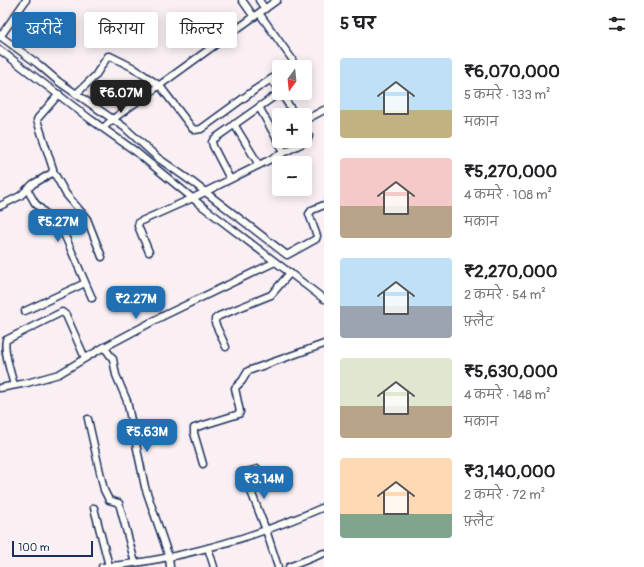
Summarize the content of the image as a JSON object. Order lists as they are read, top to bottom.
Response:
{
  "scale_bar": "100 m",
  "north": "bottom",
  "page": {
    "heading": "5 घर",
    "chip": ["खरीदें", "किराया", "फ़िल्टर"],
    "list": [
      {
        "name": "₹6,070,000",
        "note": "5 कमरे · 133 m² · मकान"
      },
      {
        "name": "₹5,270,000",
        "note": "4 कमरे · 108 m² · मकान"
      },
      {
        "name": "₹2,270,000",
        "note": "2 कमरे · 54 m² · फ़्लैट"
      },
      {
        "name": "₹5,630,000",
        "note": "4 कमरे · 148 m² · मकान"
      },
      {
        "name": "₹3,140,000",
        "note": "2 कमरे · 72 m² · फ़्लैट"
      }
    ],
    "map_buttons": ["+", "−"],
    "price": [
      "₹6.07M",
      "₹5.27M",
      "₹2.27M",
      "₹5.63M",
      "₹3.14M"
    ],
    "scale": "100 m"
  }
}
